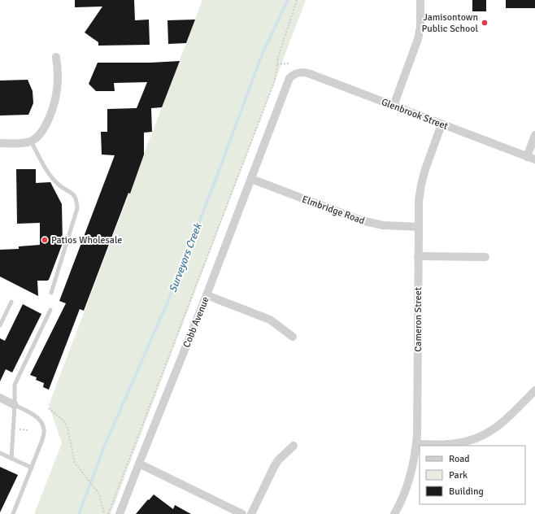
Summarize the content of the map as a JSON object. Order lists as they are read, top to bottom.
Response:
{
  "streets": {
    "street": [
      "Glenbrook Street",
      "Elmbridge Road",
      "Cameron Street",
      "Cobb Avenue"
    ]
  },
  "crossings": [
    ["Glenbrook Street", "Cameron Street"],
    ["Glenbrook Street", "Cobb Avenue"],
    ["Elmbridge Road", "Cameron Street"],
    ["Elmbridge Road", "Cobb Avenue"]
  ],
  "water": ["Surveyors Creek"],
  "places": ["Jamisontown Public School", "Patios Wholesale"],
  "legend": ["Road", "Park", "Building"]
}
